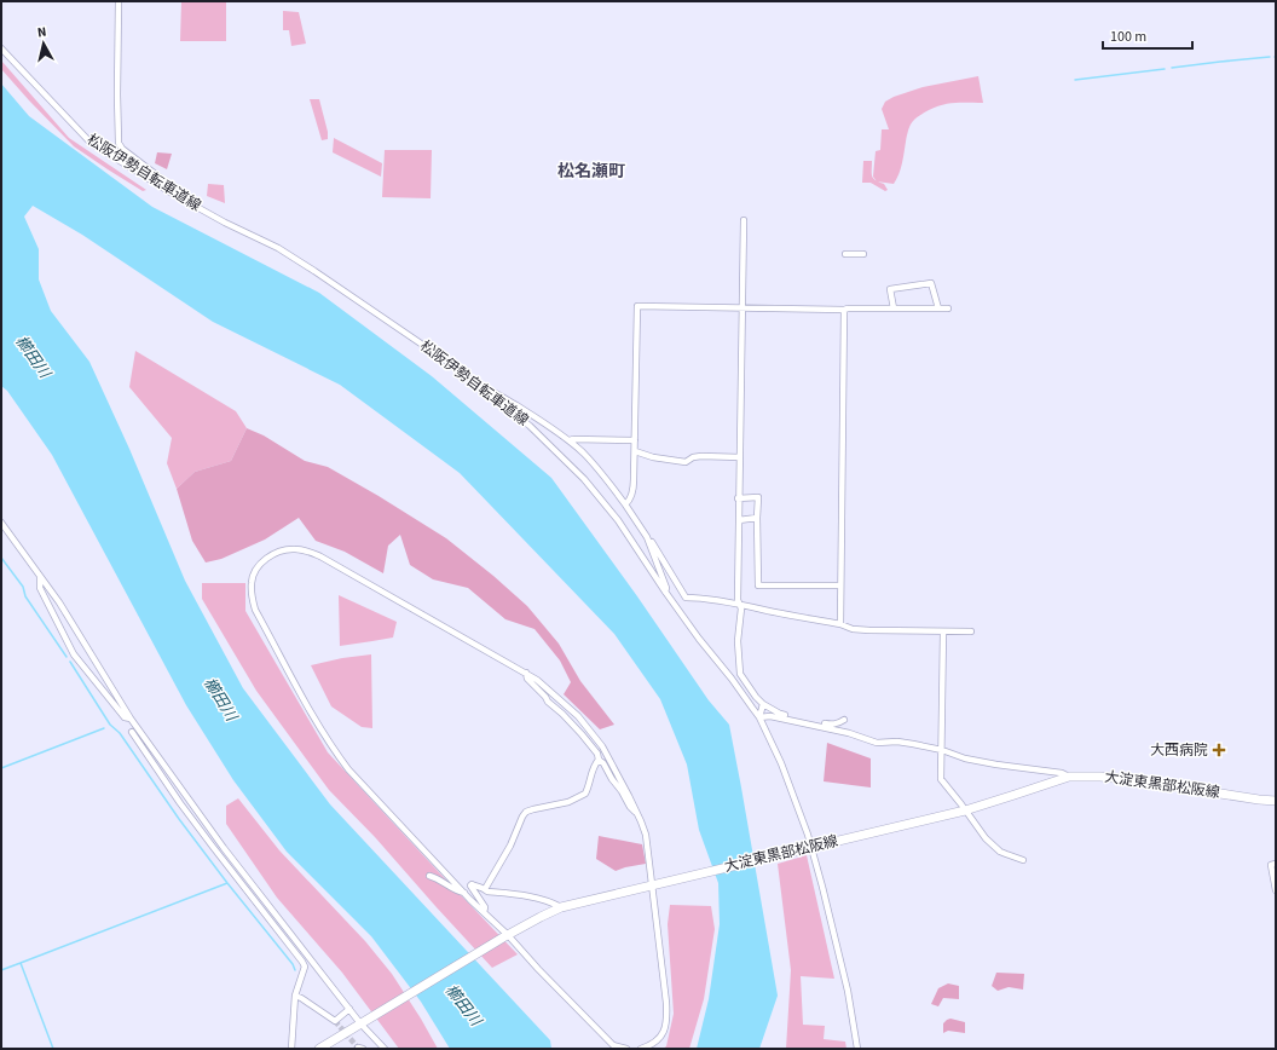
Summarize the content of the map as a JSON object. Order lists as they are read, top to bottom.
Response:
{
  "streets": {
    "main road": ["大淀東黒部松阪線"],
    "street": ["松阪伊勢自転車道線"]
  },
  "crossings": [
    ["松阪伊勢自転車道線", "大淀東黒部松阪線"]
  ],
  "districts": ["松名瀬町"],
  "water": ["櫛田川"],
  "places": {
    "health": ["大西病院"]
  },
  "scale_bar": "100 m",
  "north": "top"
}
